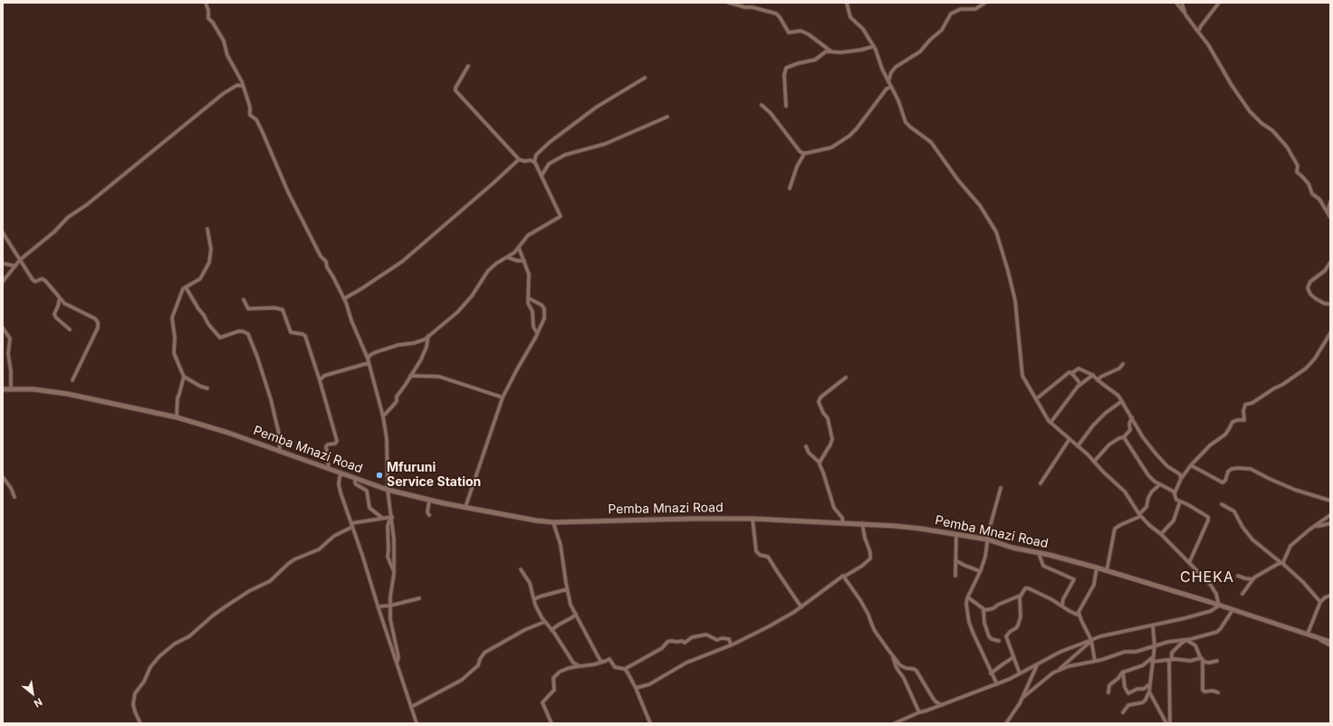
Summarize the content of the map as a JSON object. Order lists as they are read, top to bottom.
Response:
{
  "streets": {
    "main road": ["Pemba Mnazi Road"]
  },
  "districts": ["CHEKA"],
  "places": ["Mfuruni Service Station"],
  "north": "bottom right"
}
